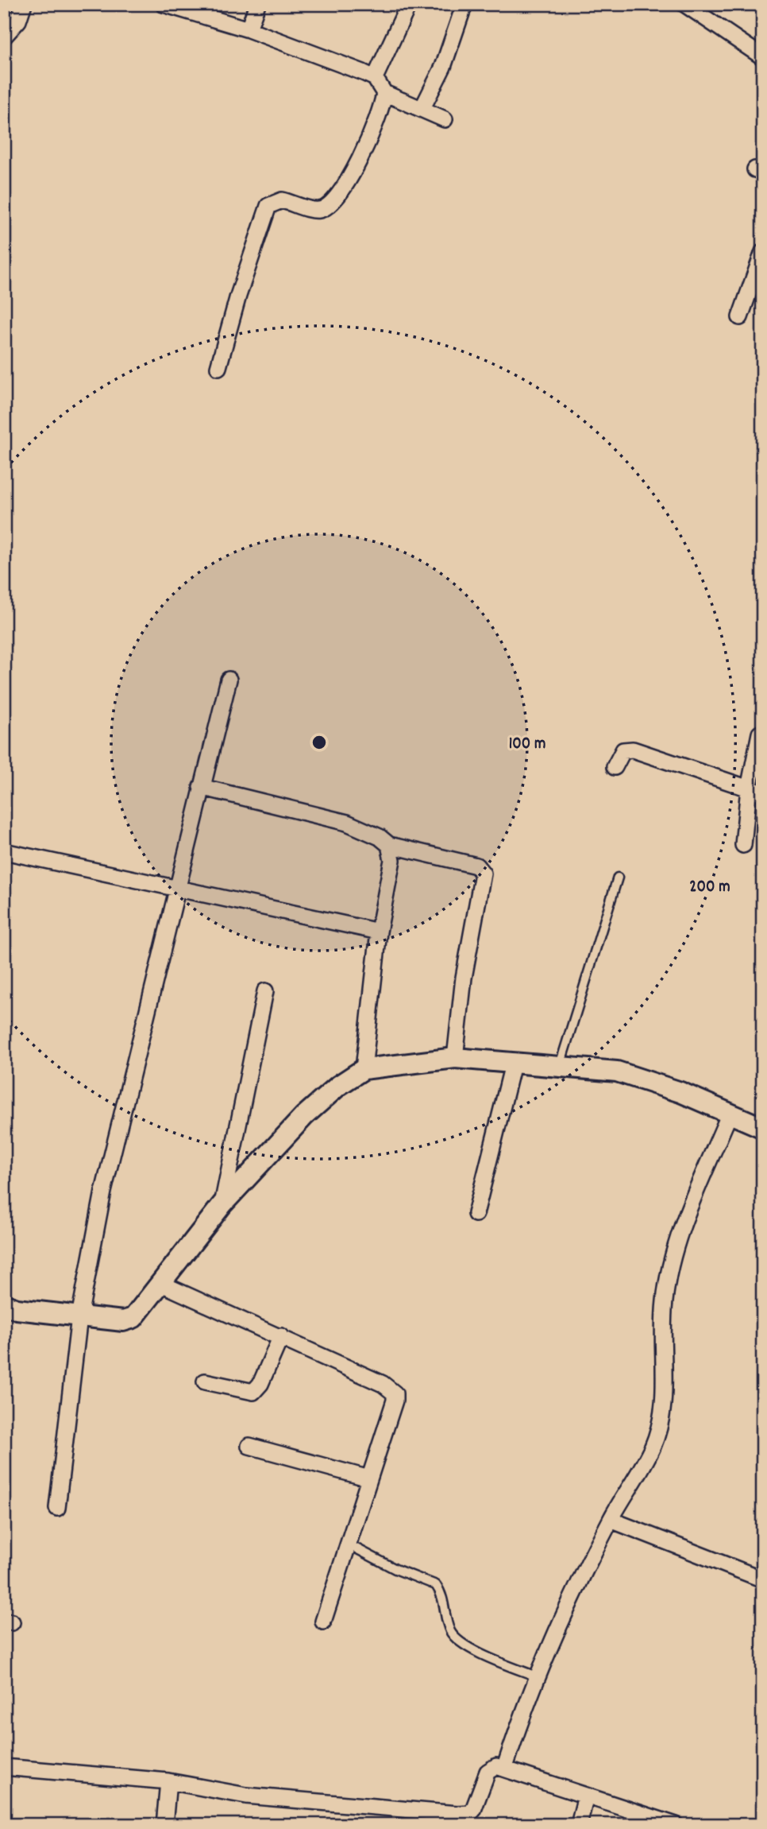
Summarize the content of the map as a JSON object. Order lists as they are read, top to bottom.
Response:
{
  "rings": ["100 m", "200 m"]
}
